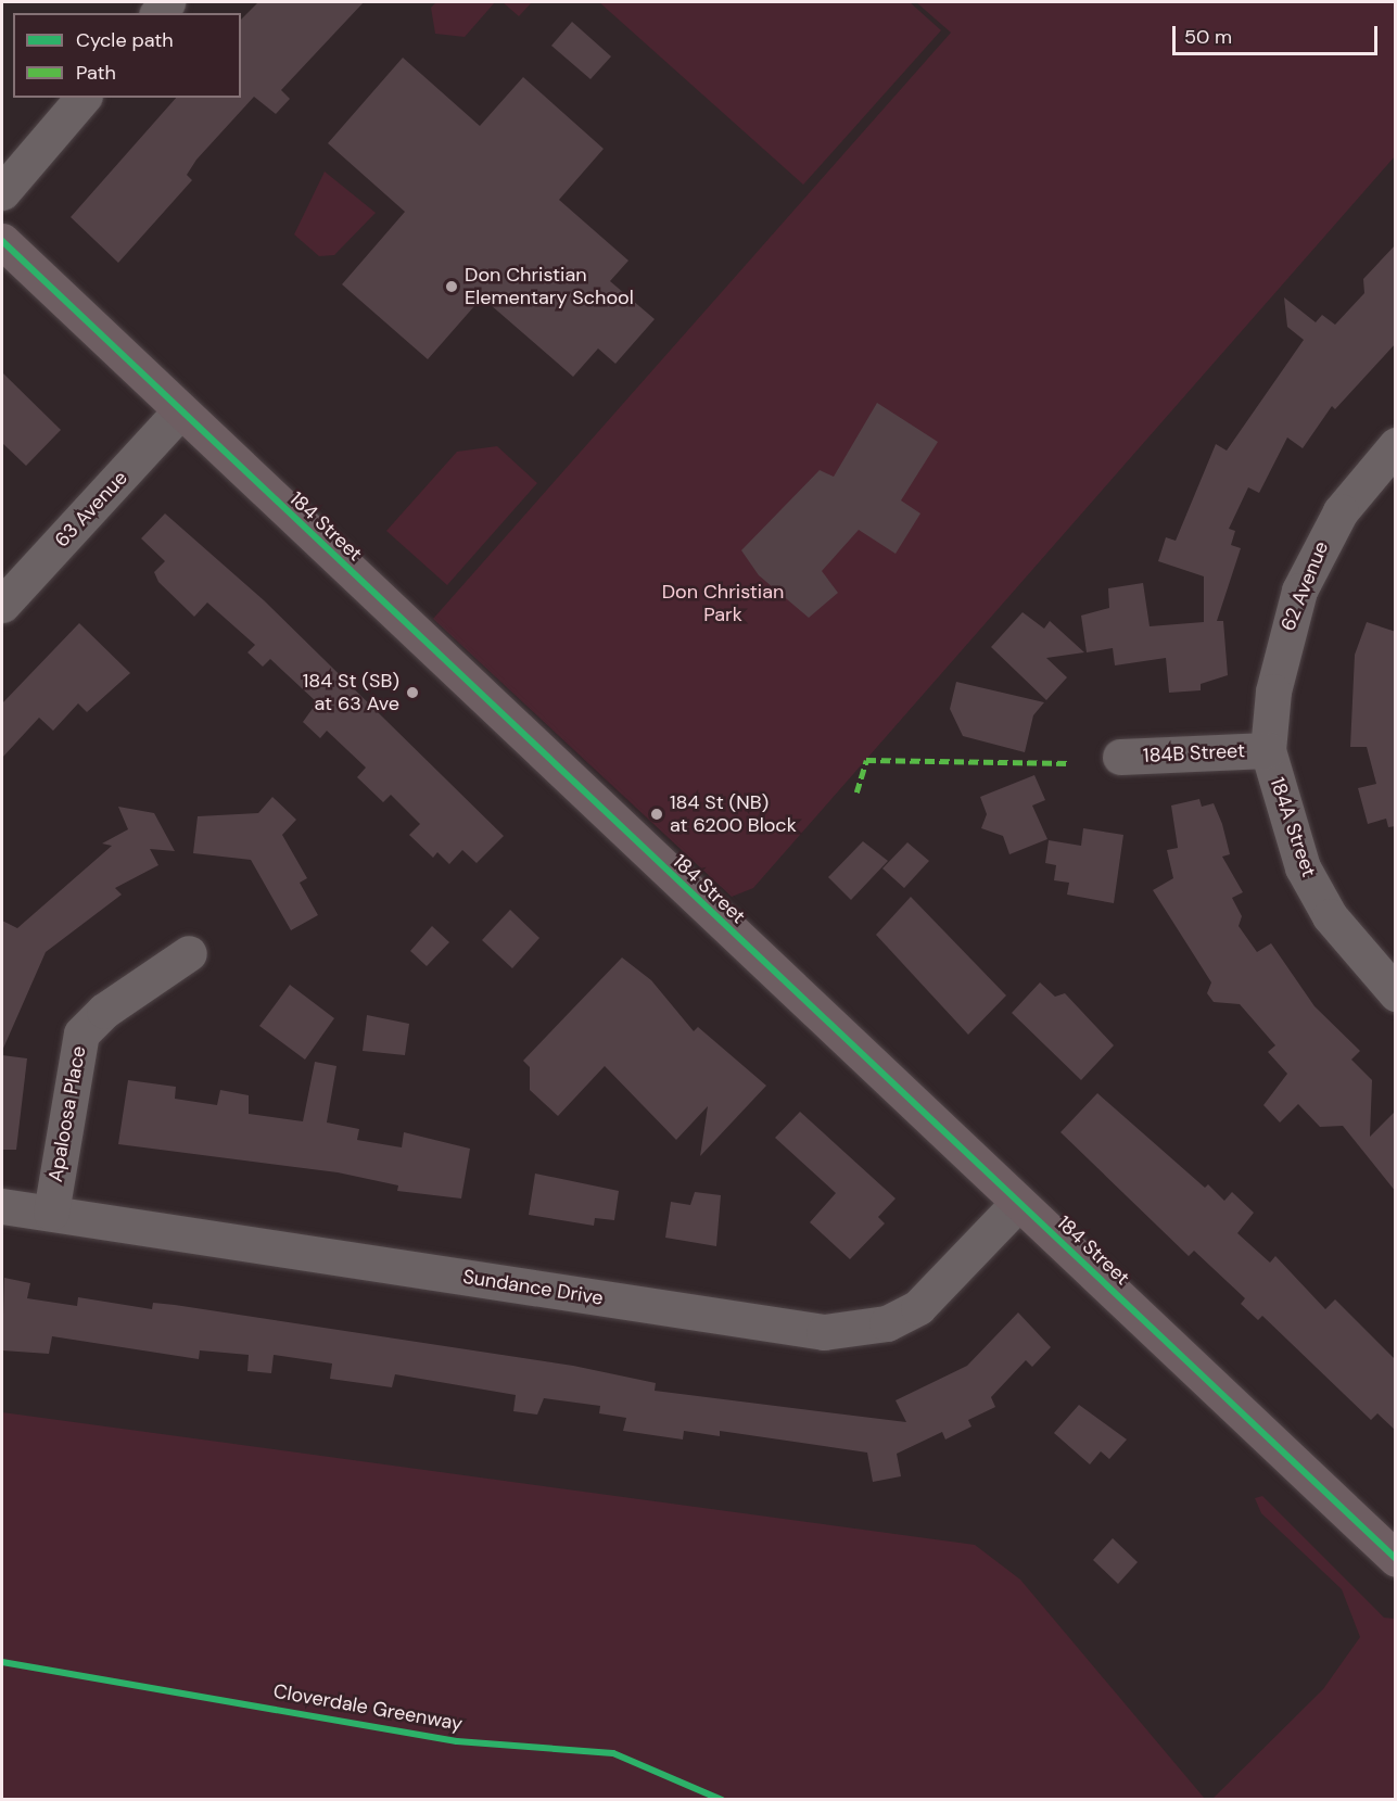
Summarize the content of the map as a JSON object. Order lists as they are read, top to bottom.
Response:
{
  "streets": {
    "main road": ["184 Street"],
    "street": [
      "63 Avenue",
      "62 Avenue",
      "184B Street",
      "184A Street",
      "Apaloosa Place",
      "Sundance Drive"
    ],
    "cycle path": ["Cloverdale Greenway"]
  },
  "crossings": [
    ["63 Avenue", "184 Street"],
    ["184 Street", "Sundance Drive"],
    ["62 Avenue", "184B Street"],
    ["62 Avenue", "184A Street"],
    ["184B Street", "184A Street"],
    ["Apaloosa Place", "Sundance Drive"]
  ],
  "parks": ["Don Christian Park"],
  "places": ["Don Christian Elementary School", "184 St (SB) at 63 Ave", "184 St (NB) at 6200 Block"],
  "legend": ["Cycle path", "Path"],
  "scale_bar": "50 m"
}
